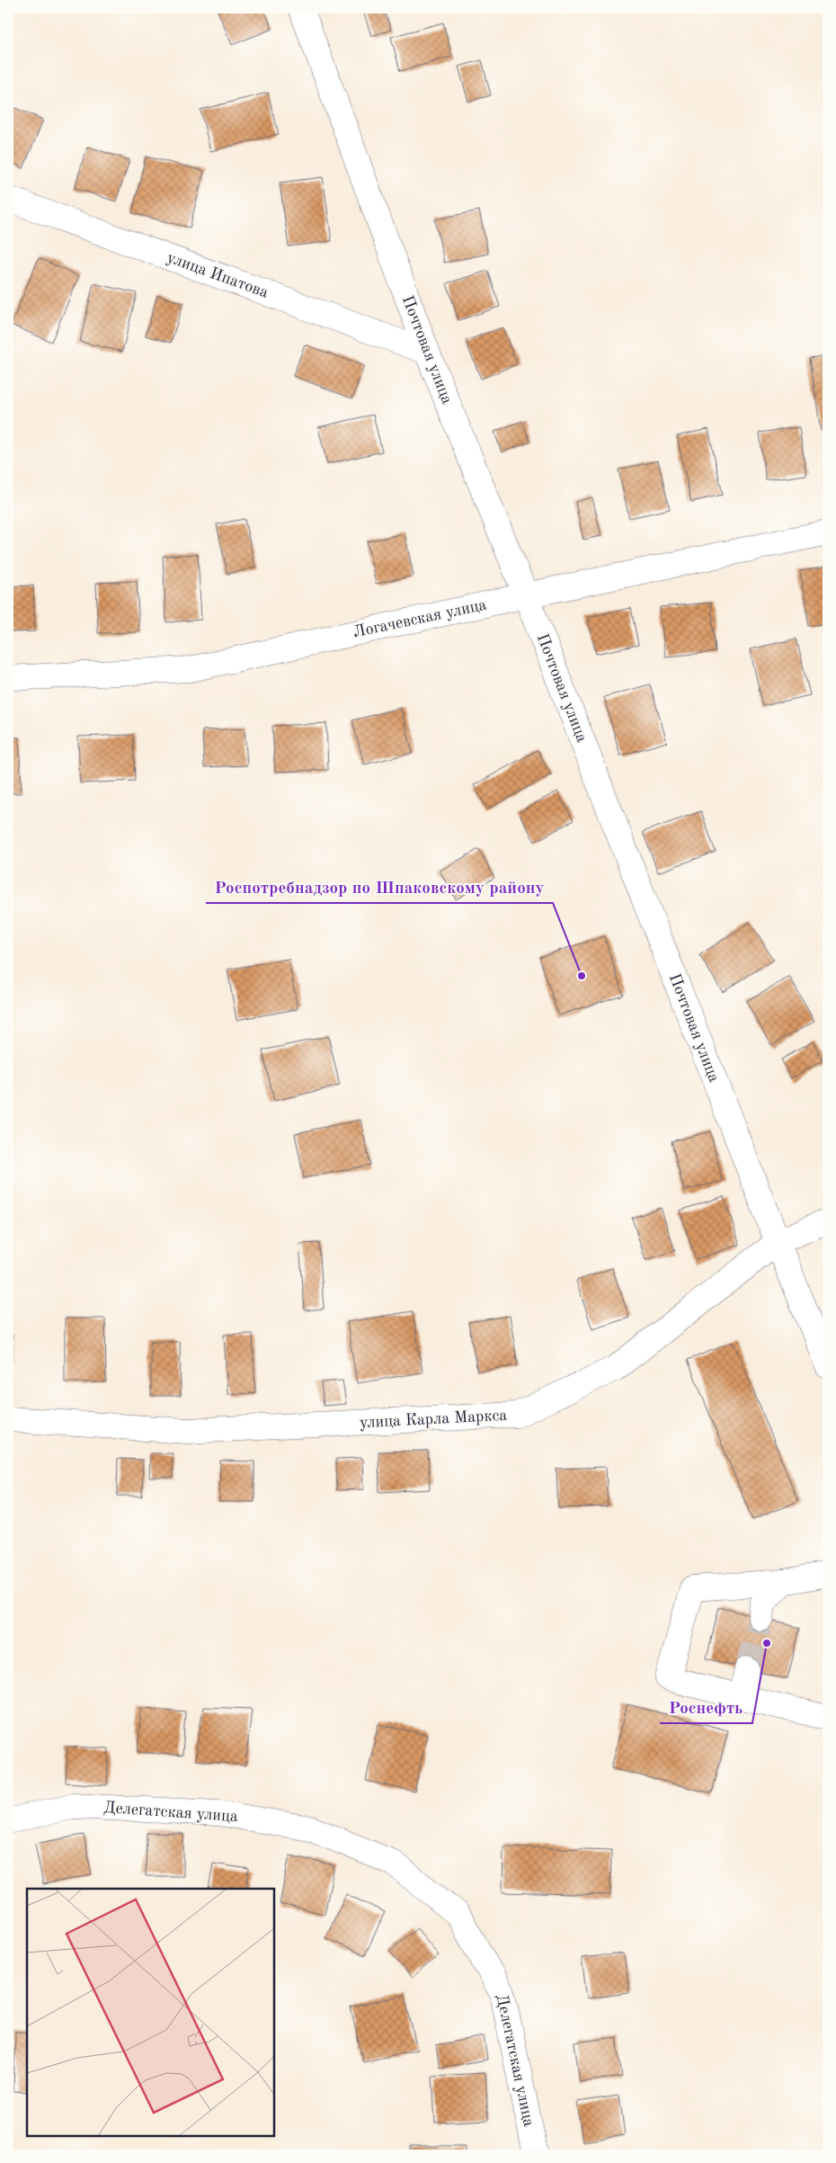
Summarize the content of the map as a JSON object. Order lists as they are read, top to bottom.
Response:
{
  "streets": {
    "street": [
      "улица Ипатова",
      "Почтовая улица",
      "Логачевская улица",
      "улица Карла Маркса",
      "Делегатская улица"
    ]
  },
  "crossings": [
    ["улица Ипатова", "Почтовая улица"],
    ["Почтовая улица", "Логачевская улица"],
    ["Почтовая улица", "улица Карла Маркса"]
  ],
  "places": ["Роспотребнадзор по Шпаковскому району", "Роснефть"]
}
